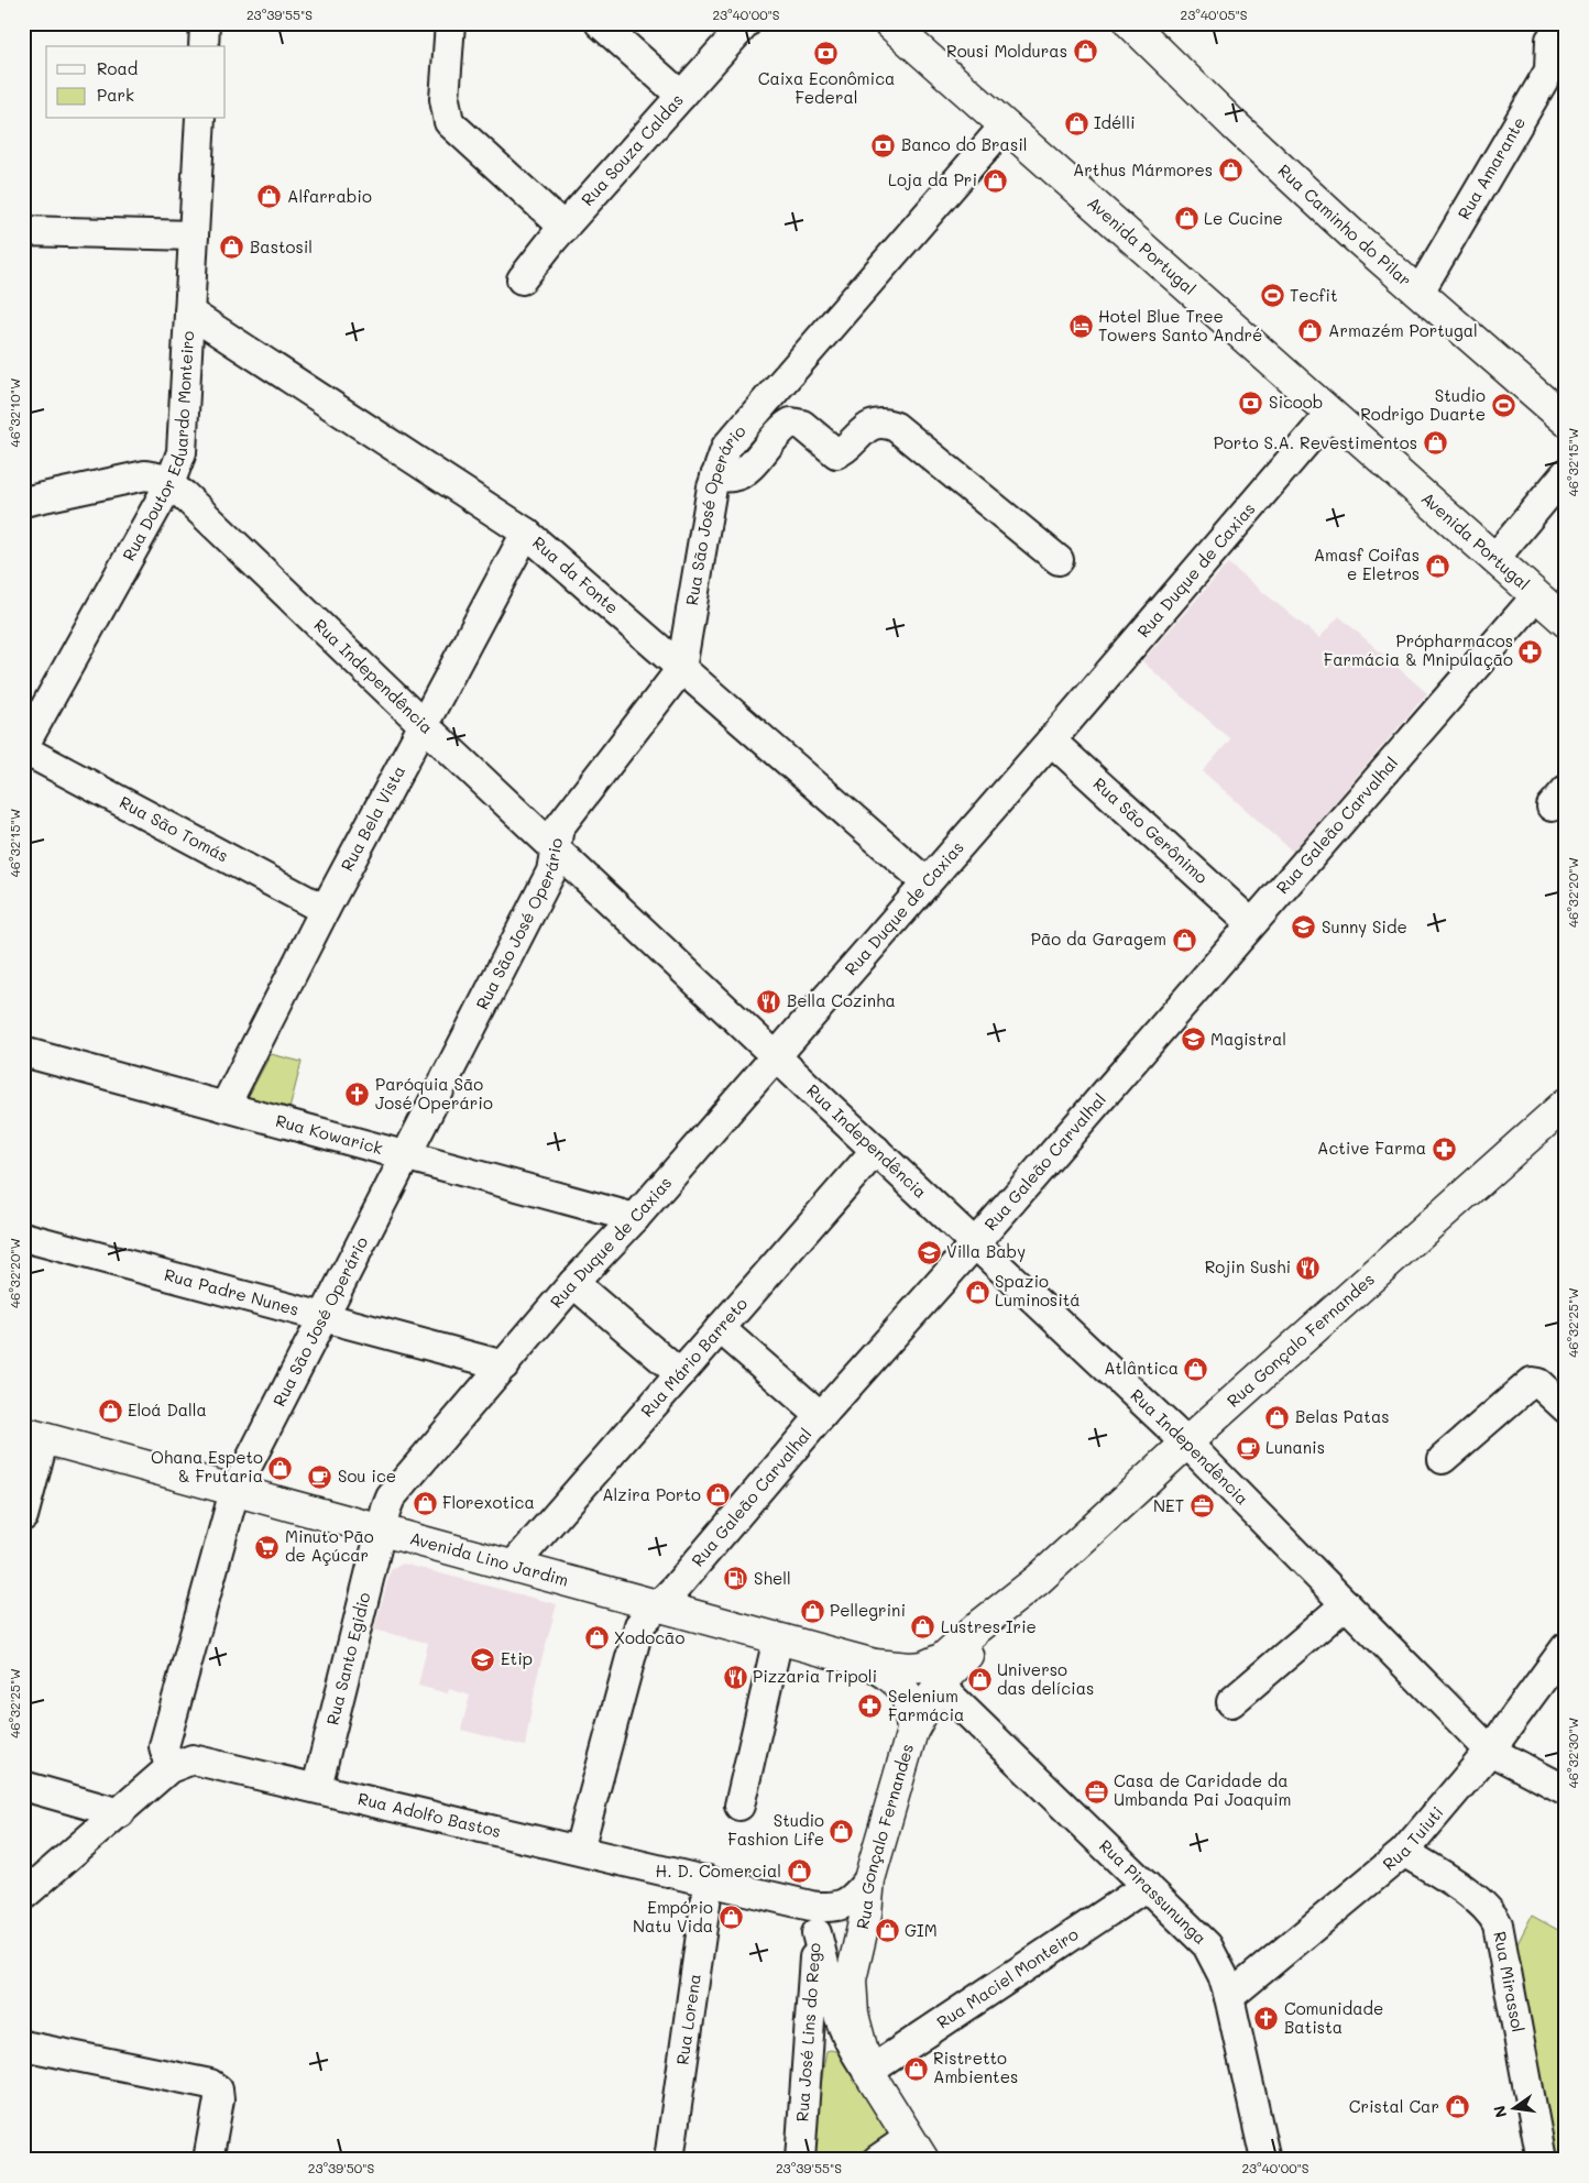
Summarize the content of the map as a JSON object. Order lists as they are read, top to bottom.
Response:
{
  "streets": {
    "main road": [
      "Rua Caminho do Pilar",
      "Avenida Portugal",
      "Rua Gonçalo Fernandes",
      "Avenida Lino Jardim"
    ],
    "street": [
      "Rua Souza Caldas",
      "Rua Amarante",
      "Rua Doutor Eduardo Monteiro",
      "Rua São José Operário",
      "Rua Duque de Caxias",
      "Rua da Fonte",
      "Rua Independência",
      "Rua Bela Vista",
      "Rua Galeão Carvalhal",
      "Rua São Tomás",
      "Rua São Gerônimo",
      "Rua Kowarick",
      "Rua Padre Nunes",
      "Rua Mário Barreto",
      "Rua Santo Egidio",
      "Rua Adolfo Bastos",
      "Rua Tuiuti",
      "Rua Pirassununga",
      "Rua Maciel Monteiro",
      "Rua Mirassol",
      "Rua Lorena",
      "Rua José Lins do Rego"
    ]
  },
  "crossings": [
    ["Rua Amarante", "Rua Caminho do Pilar"],
    ["Avenida Portugal", "Rua São José Operário"],
    ["Avenida Portugal", "Rua Duque de Caxias"],
    ["Avenida Portugal", "Rua Galeão Carvalhal"],
    ["Rua Doutor Eduardo Monteiro", "Rua da Fonte"],
    ["Rua Doutor Eduardo Monteiro", "Rua Independência"],
    ["Rua Doutor Eduardo Monteiro", "Rua São Tomás"],
    ["Rua São José Operário", "Rua da Fonte"],
    ["Rua São José Operário", "Rua Independência"],
    ["Rua São José Operário", "Rua Kowarick"],
    ["Rua São José Operário", "Rua Padre Nunes"],
    ["Rua São José Operário", "Avenida Lino Jardim"],
    ["Rua São José Operário", "Rua Adolfo Bastos"],
    ["Rua Duque de Caxias", "Rua da Fonte"],
    ["Rua Duque de Caxias", "Rua Independência"],
    ["Rua Duque de Caxias", "Rua São Gerônimo"],
    ["Rua Duque de Caxias", "Rua Kowarick"],
    ["Rua Duque de Caxias", "Rua Padre Nunes"],
    ["Rua Duque de Caxias", "Avenida Lino Jardim"],
    ["Rua Duque de Caxias", "Rua Santo Egidio"],
    ["Rua da Fonte", "Rua Bela Vista"],
    ["Rua Independência", "Rua Bela Vista"],
    ["Rua Independência", "Rua Galeão Carvalhal"],
    ["Rua Independência", "Rua Gonçalo Fernandes"],
    ["Rua Independência", "Rua Mário Barreto"],
    ["Rua Independência", "Rua Tuiuti"],
    ["Rua Bela Vista", "Rua São Tomás"],
    ["Rua Bela Vista", "Rua Kowarick"],
    ["Rua Galeão Carvalhal", "Rua São Gerônimo"],
    ["Rua Galeão Carvalhal", "Avenida Lino Jardim"],
    ["Rua Galeão Carvalhal", "Rua Adolfo Bastos"],
    ["Rua Gonçalo Fernandes", "Avenida Lino Jardim"],
    ["Rua Gonçalo Fernandes", "Rua Adolfo Bastos"],
    ["Rua Gonçalo Fernandes", "Rua Pirassununga"],
    ["Rua Gonçalo Fernandes", "Rua Maciel Monteiro"],
    ["Rua Mário Barreto", "Avenida Lino Jardim"],
    ["Avenida Lino Jardim", "Rua Santo Egidio"],
    ["Rua Santo Egidio", "Rua Adolfo Bastos"],
    ["Rua Adolfo Bastos", "Rua Lorena"],
    ["Rua Adolfo Bastos", "Rua José Lins do Rego"],
    ["Rua Tuiuti", "Rua Pirassununga"],
    ["Rua Tuiuti", "Rua Mirassol"],
    ["Rua Pirassununga", "Rua Maciel Monteiro"]
  ],
  "places": {
    "shop": [
      "Rousi Molduras",
      "Idélli",
      "Arthus Mármores",
      "Loja da Pri",
      "Alfarrabio",
      "Le Cucine",
      "Bastosil",
      "Armazém Portugal",
      "Porto S.A. Revestimentos",
      "Amasf Coifas e Eletros",
      "Pão da Garagem",
      "Spazio Luminositá",
      "Atlântica",
      "Eloá Dalla",
      "Belas Patas",
      "Ohana Espeto & Frutaria",
      "Alzira Porto",
      "Florexotica",
      "Pellegrini",
      "Lustres Irie",
      "Xodocão",
      "Universo das delícias",
      "Studio Fashion Life",
      "H. D. Comercial",
      "Empório Natu Vida",
      "GIM",
      "Ristretto Ambientes",
      "Cristal Car"
    ],
    "bank": ["Caixa Econômica Federal", "Banco do Brasil", "Sicoob"],
    "sports": ["Tecfit", "Studio Rodrigo Duarte"],
    "hotel": ["Hotel Blue Tree Towers Santo André"],
    "pharmacy": ["Própharmacos Farmácia & Mnipulação", "Active Farma", "Selenium Farmácia"],
    "school or university": [
      "Sunny Side",
      "Magistral",
      "Villa Baby",
      "Etip"
    ],
    "restaurant": ["Bella Cozinha", "Rojin Sushi", "Pizzaria Tripoli"],
    "church": ["Paróquia São José Operário", "Comunidade Batista"],
    "cafe": ["Lunanis", "Sou ice"],
    "office": ["NET", "Casa de Caridade da Umbanda Pai Joaquim"],
    "supermarket": ["Minuto Pão de Açúcar"],
    "fuel station": ["Shell"]
  },
  "legend": ["Road", "Park"],
  "north": "left",
  "coordinates": [
    "23°39'55\"S",
    "23°40'00\"S",
    "23°40'05\"S",
    "46°32'10\"W",
    "46°32'15\"W",
    "46°32'20\"W",
    "46°32'25\"W",
    "46°32'30\"W",
    "23°39'50\"S"
  ]
}
